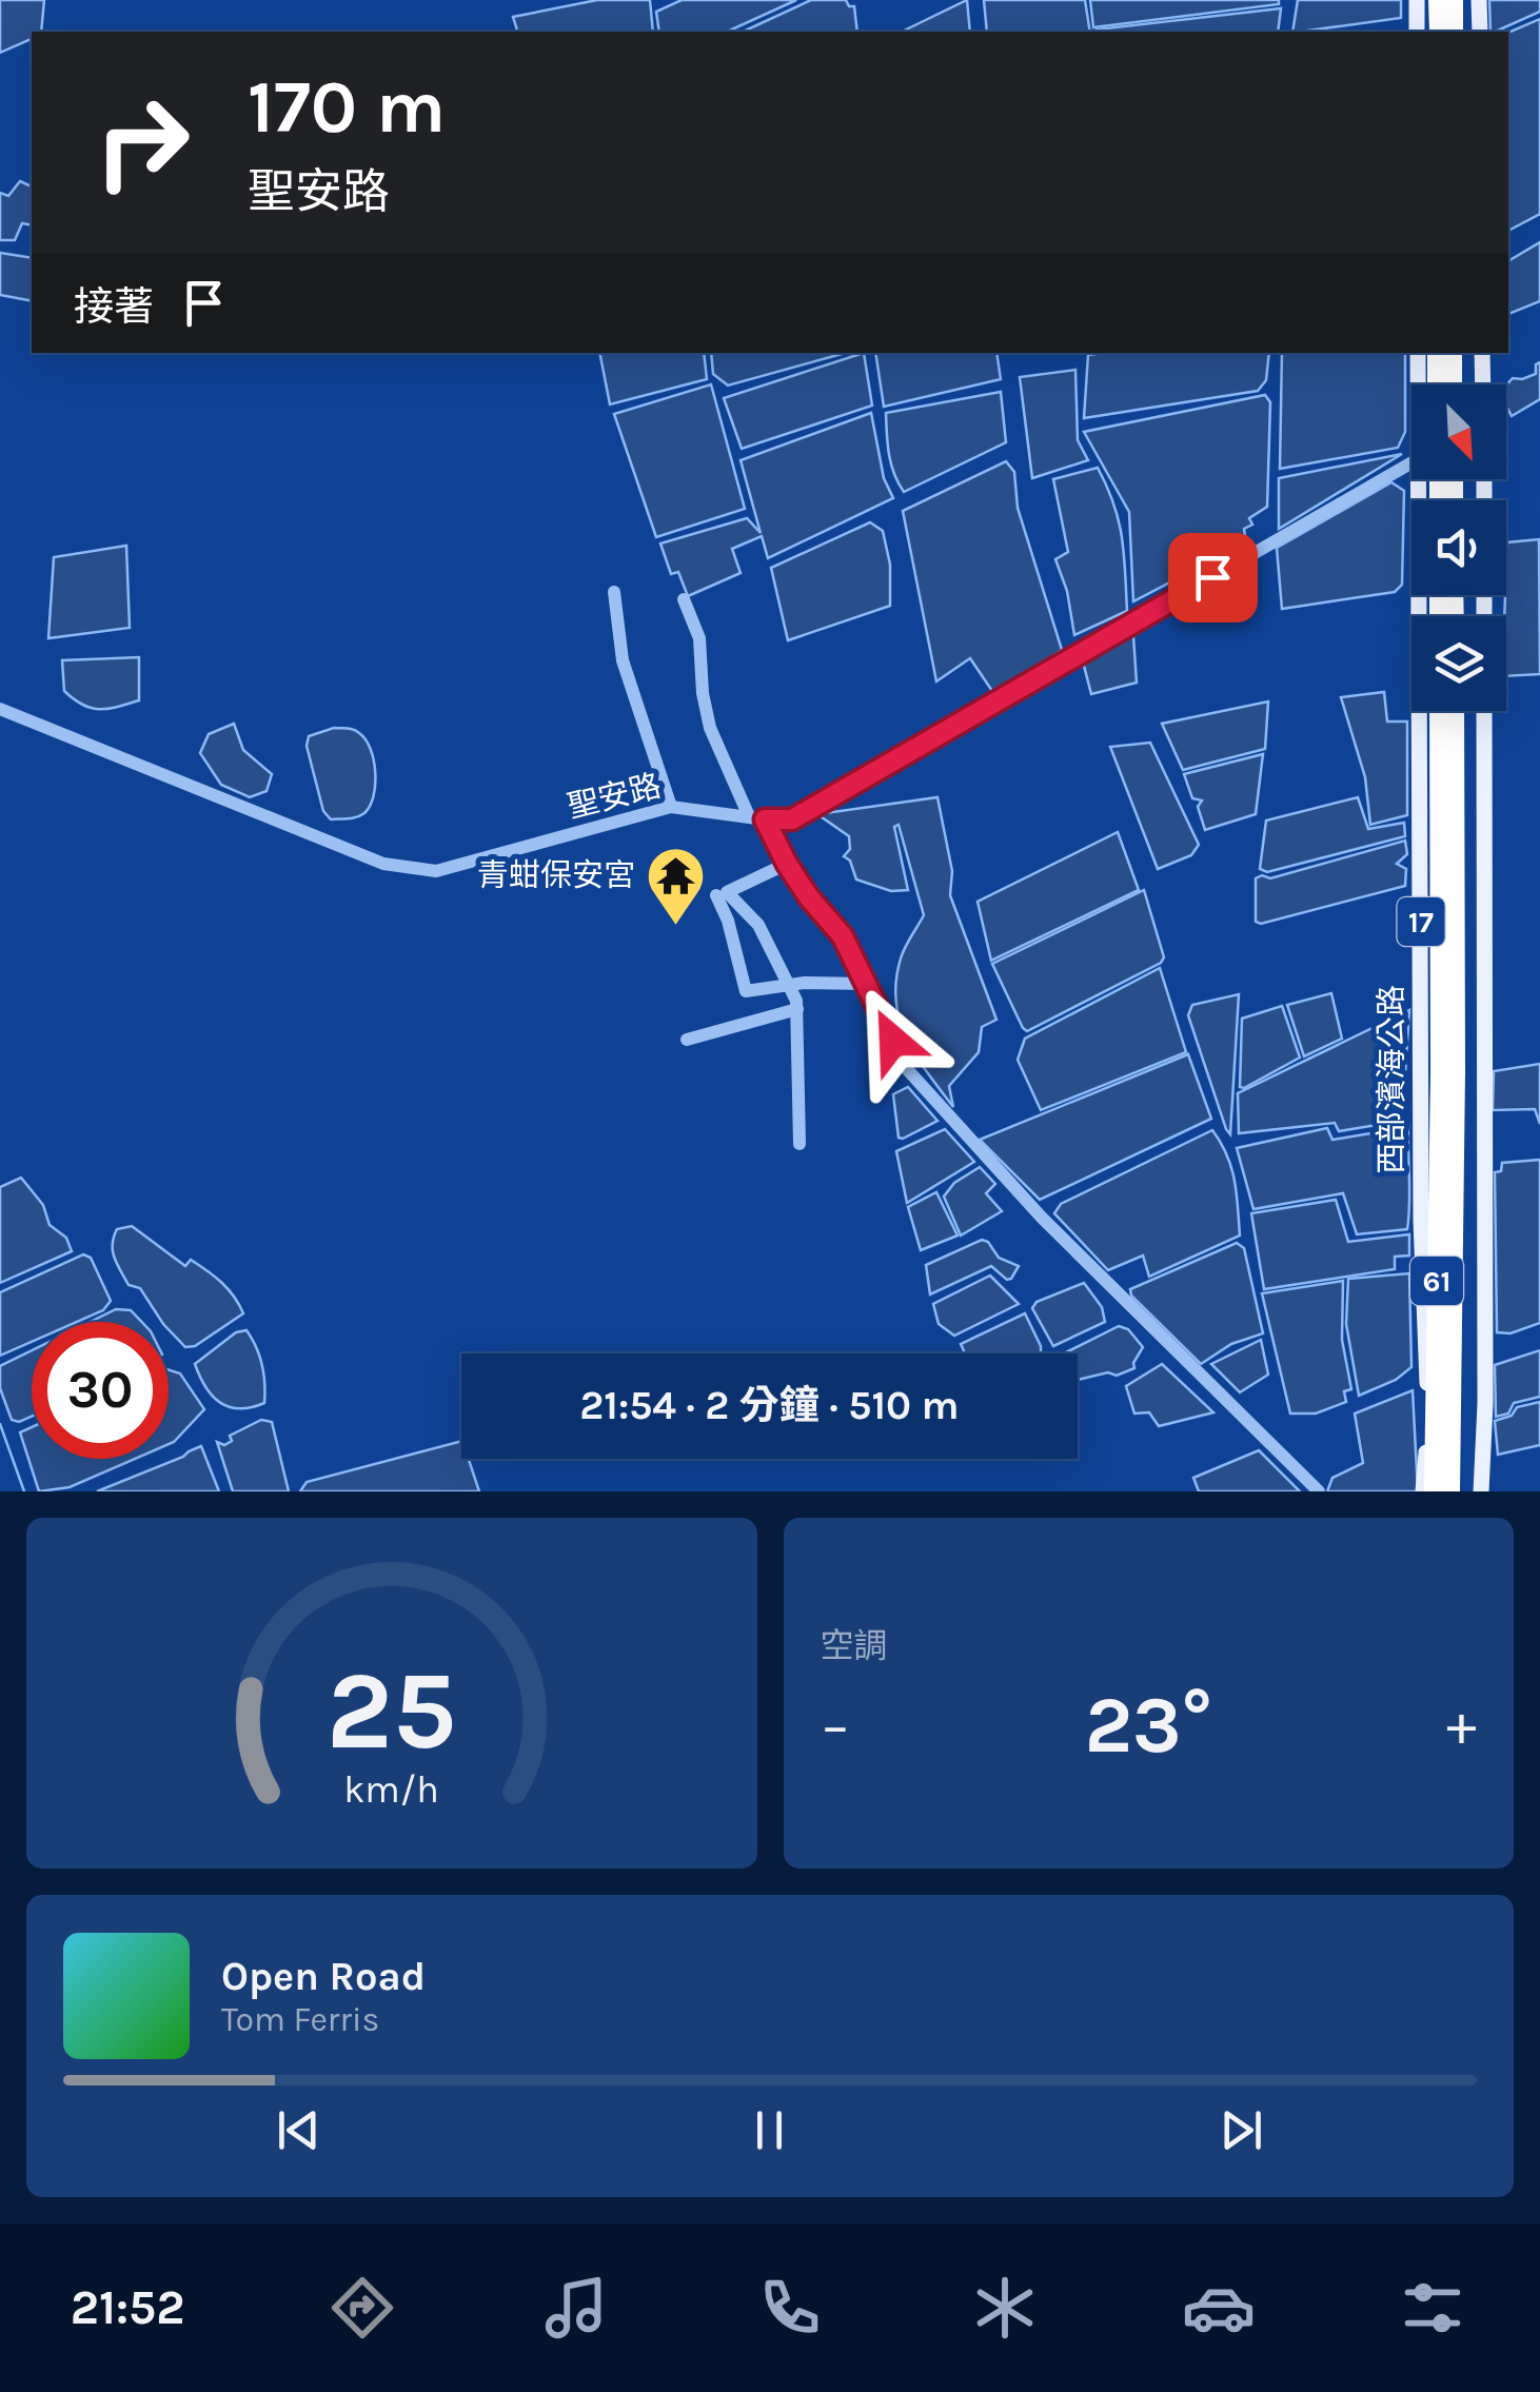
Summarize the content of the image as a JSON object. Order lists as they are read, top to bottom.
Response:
{
  "streets": {
    "highway": ["61"],
    "main road": ["17", "西部濱海公路"],
    "street": ["聖安路"]
  },
  "crossings": [
    ["西部濱海公路", "61"]
  ],
  "places": {
    "temple": ["青蚶保安宮"]
  },
  "north": "bottom right",
  "page": {
    "turn": ["170 m", "聖安路"],
    "then": "接著",
    "limit": "30",
    "trip": "21:54 · 2 分鐘 · 510 m",
    "tile": "空調",
    "heat": ["−", "23°", "+"],
    "song": ["Open Road", "Tom Ferris"],
    "tabs": "21:52",
    "gauge": ["25", "km/h"]
  }
}
